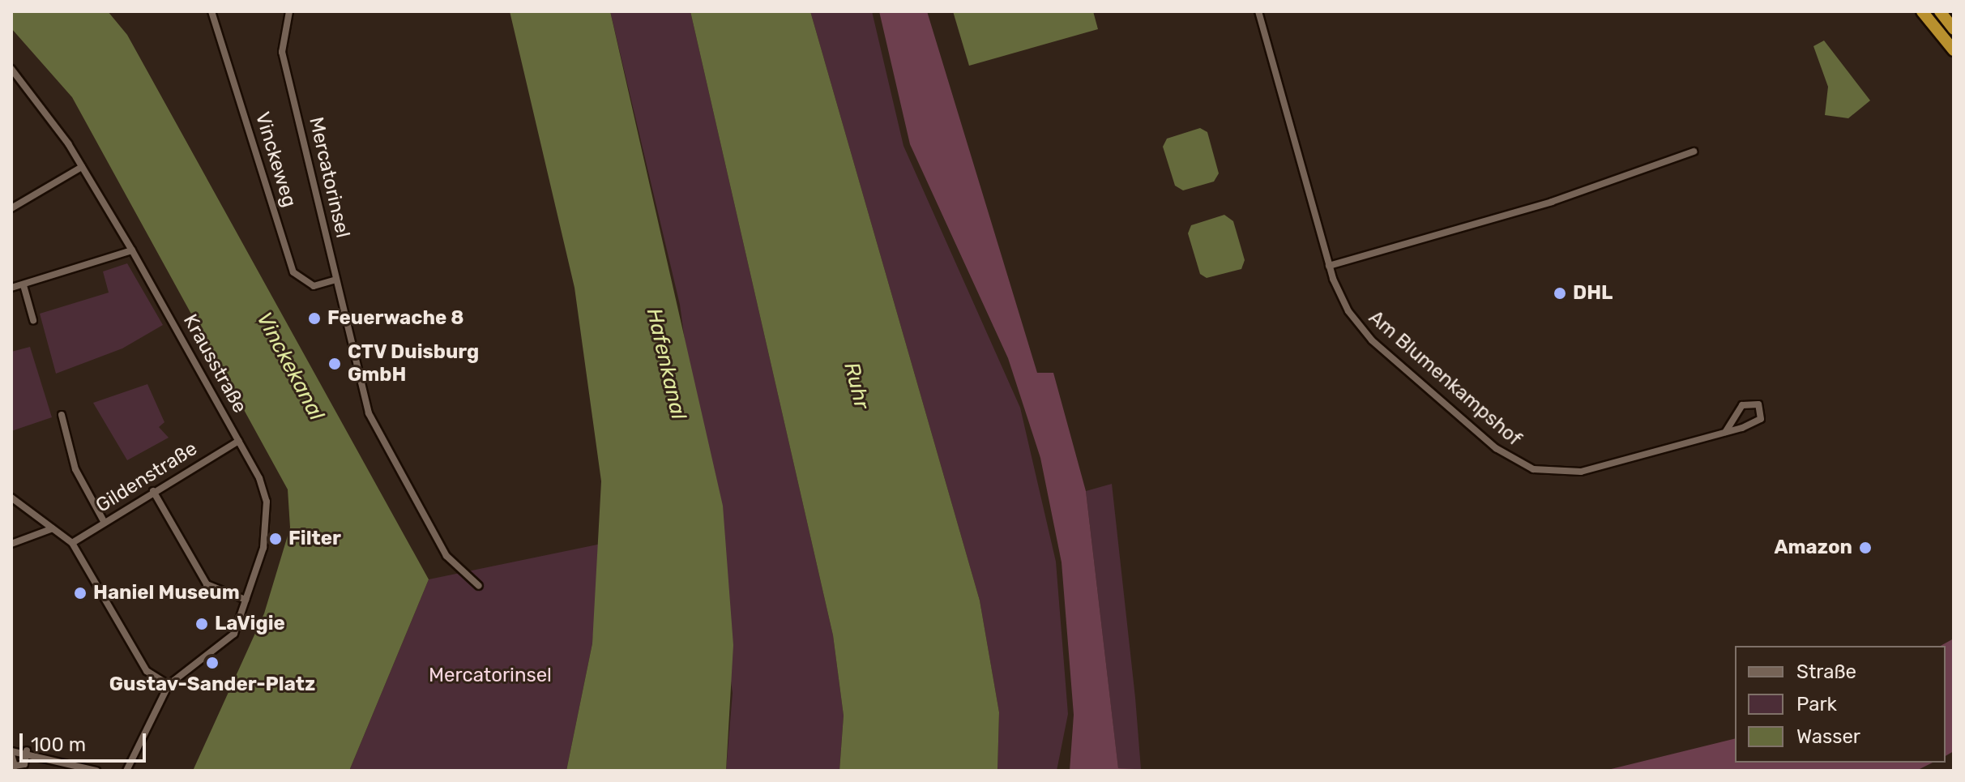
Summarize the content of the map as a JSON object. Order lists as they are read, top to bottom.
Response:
{
  "streets": {
    "street": [
      "Vinckeweg",
      "Mercatorinsel",
      "Krausstraße",
      "Am Blumenkampshof",
      "Gildenstraße"
    ]
  },
  "crossings": [
    ["Vinckeweg", "Mercatorinsel"],
    ["Krausstraße", "Gildenstraße"]
  ],
  "water": ["Hafenkanal", "Vinckekanal", "Ruhr"],
  "parks": ["Mercatorinsel"],
  "places": [
    "DHL",
    "Feuerwache 8",
    "CTV Duisburg GmbH",
    "Filter",
    "Amazon",
    "Haniel Museum",
    "LaVigie",
    "Gustav-Sander-Platz"
  ],
  "legend": ["Straße", "Park", "Wasser"],
  "scale_bar": "100 m"
}
